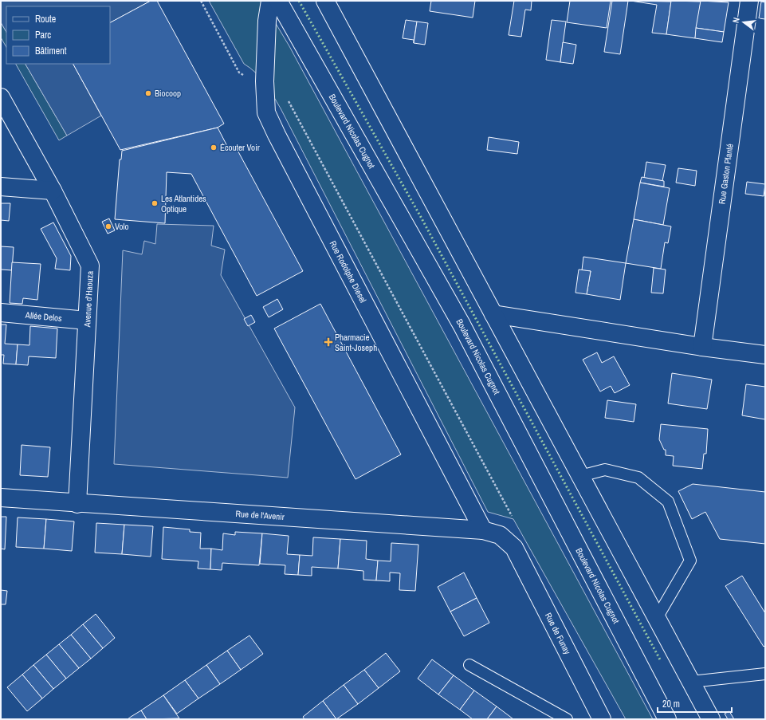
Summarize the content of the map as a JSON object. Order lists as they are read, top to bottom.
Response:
{
  "streets": {
    "street": [
      "Boulevard Nicolas Cugnot",
      "Rue Gaston Planté",
      "Rue Rodolphe Diesel",
      "Avenue d'Haouza",
      "Allée Delos",
      "Rue de l'Avenir",
      "Rue de Funay"
    ]
  },
  "crossings": [
    ["Rue Rodolphe Diesel", "Rue de l'Avenir"],
    ["Avenue d'Haouza", "Allée Delos"],
    ["Avenue d'Haouza", "Rue de l'Avenir"],
    ["Rue de l'Avenir", "Rue de Funay"]
  ],
  "places": {
    "other": [
      "Biocoop",
      "Écouter Voir",
      "Les Atlantides Optique",
      "Volo"
    ],
    "health": ["Pharmacie Saint-Joseph"]
  },
  "legend": ["Route", "Parc", "Bâtiment"],
  "scale_bar": "20 m",
  "north": "left"
}
